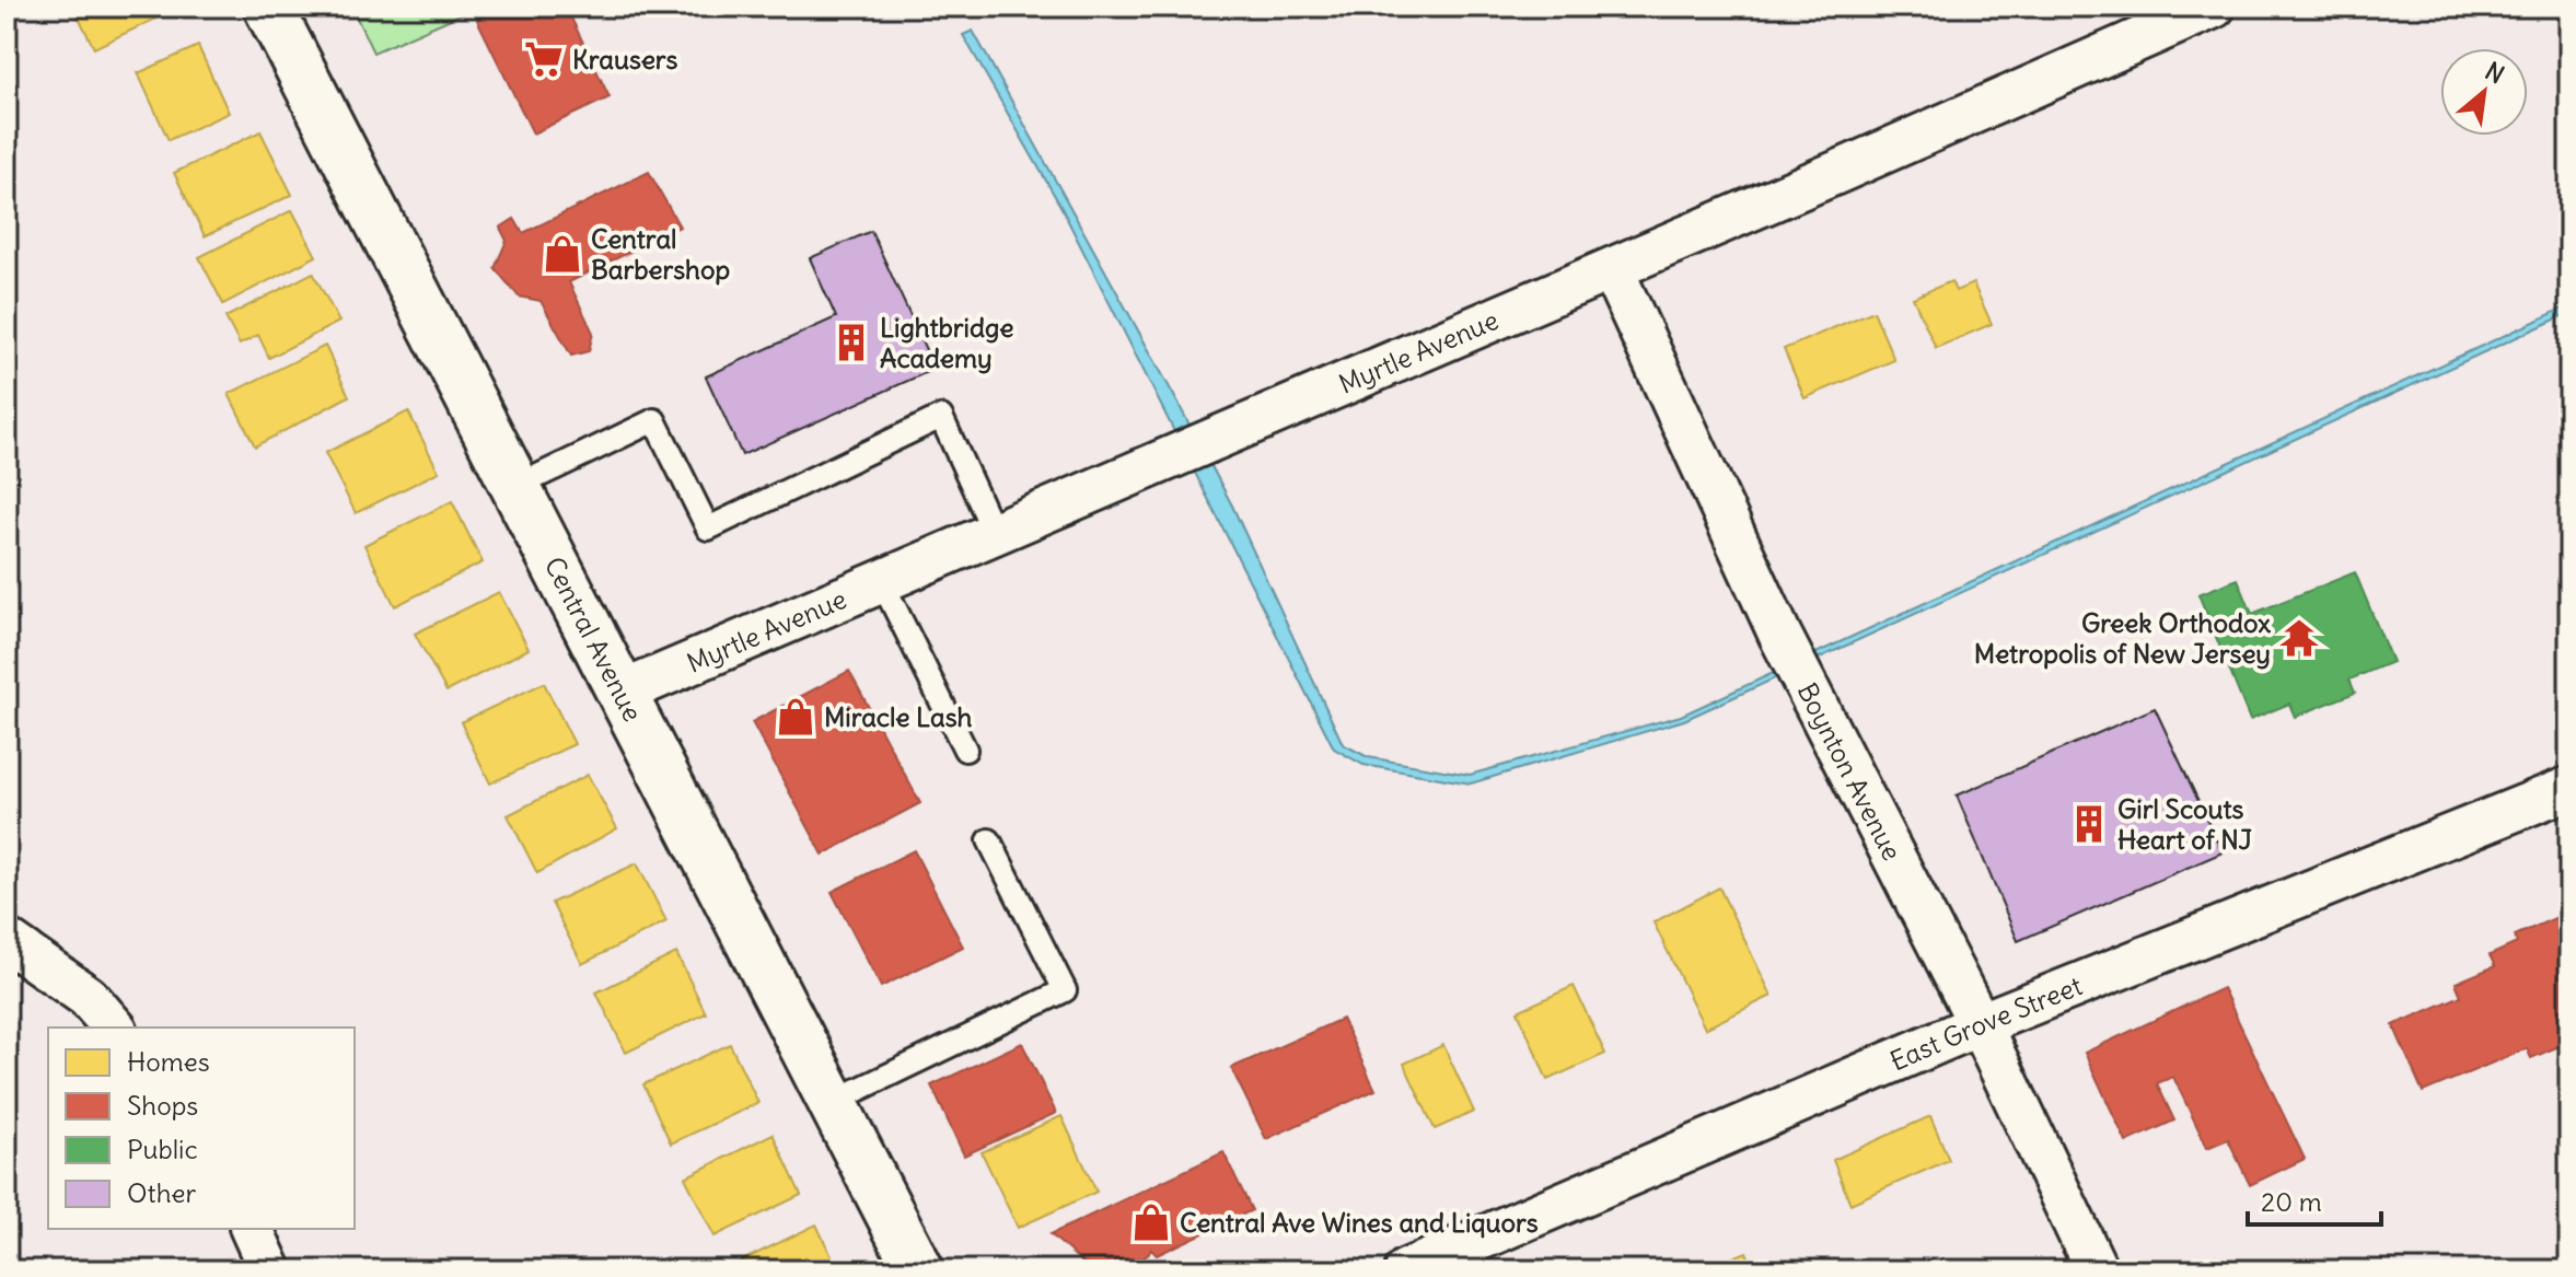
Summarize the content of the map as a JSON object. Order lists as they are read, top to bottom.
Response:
{
  "streets": {
    "main road": ["Central Avenue"],
    "street": ["Myrtle Avenue", "Boynton Avenue", "East Grove Street"]
  },
  "crossings": [
    ["Myrtle Avenue", "Central Avenue"],
    ["Myrtle Avenue", "Boynton Avenue"],
    ["Boynton Avenue", "East Grove Street"]
  ],
  "places": {
    "supermarket": ["Krausers"],
    "shop": ["Central Barbershop", "Miracle Lash", "Central Ave Wines and Liquors"],
    "building": ["Lightbridge Academy", "Girl Scouts Heart of NJ"],
    "temple": ["Greek Orthodox Metropolis of New Jersey"]
  },
  "legend": [
    "Homes",
    "Shops",
    "Public",
    "Other"
  ],
  "scale_bar": "20 m",
  "north": "top right"
}
